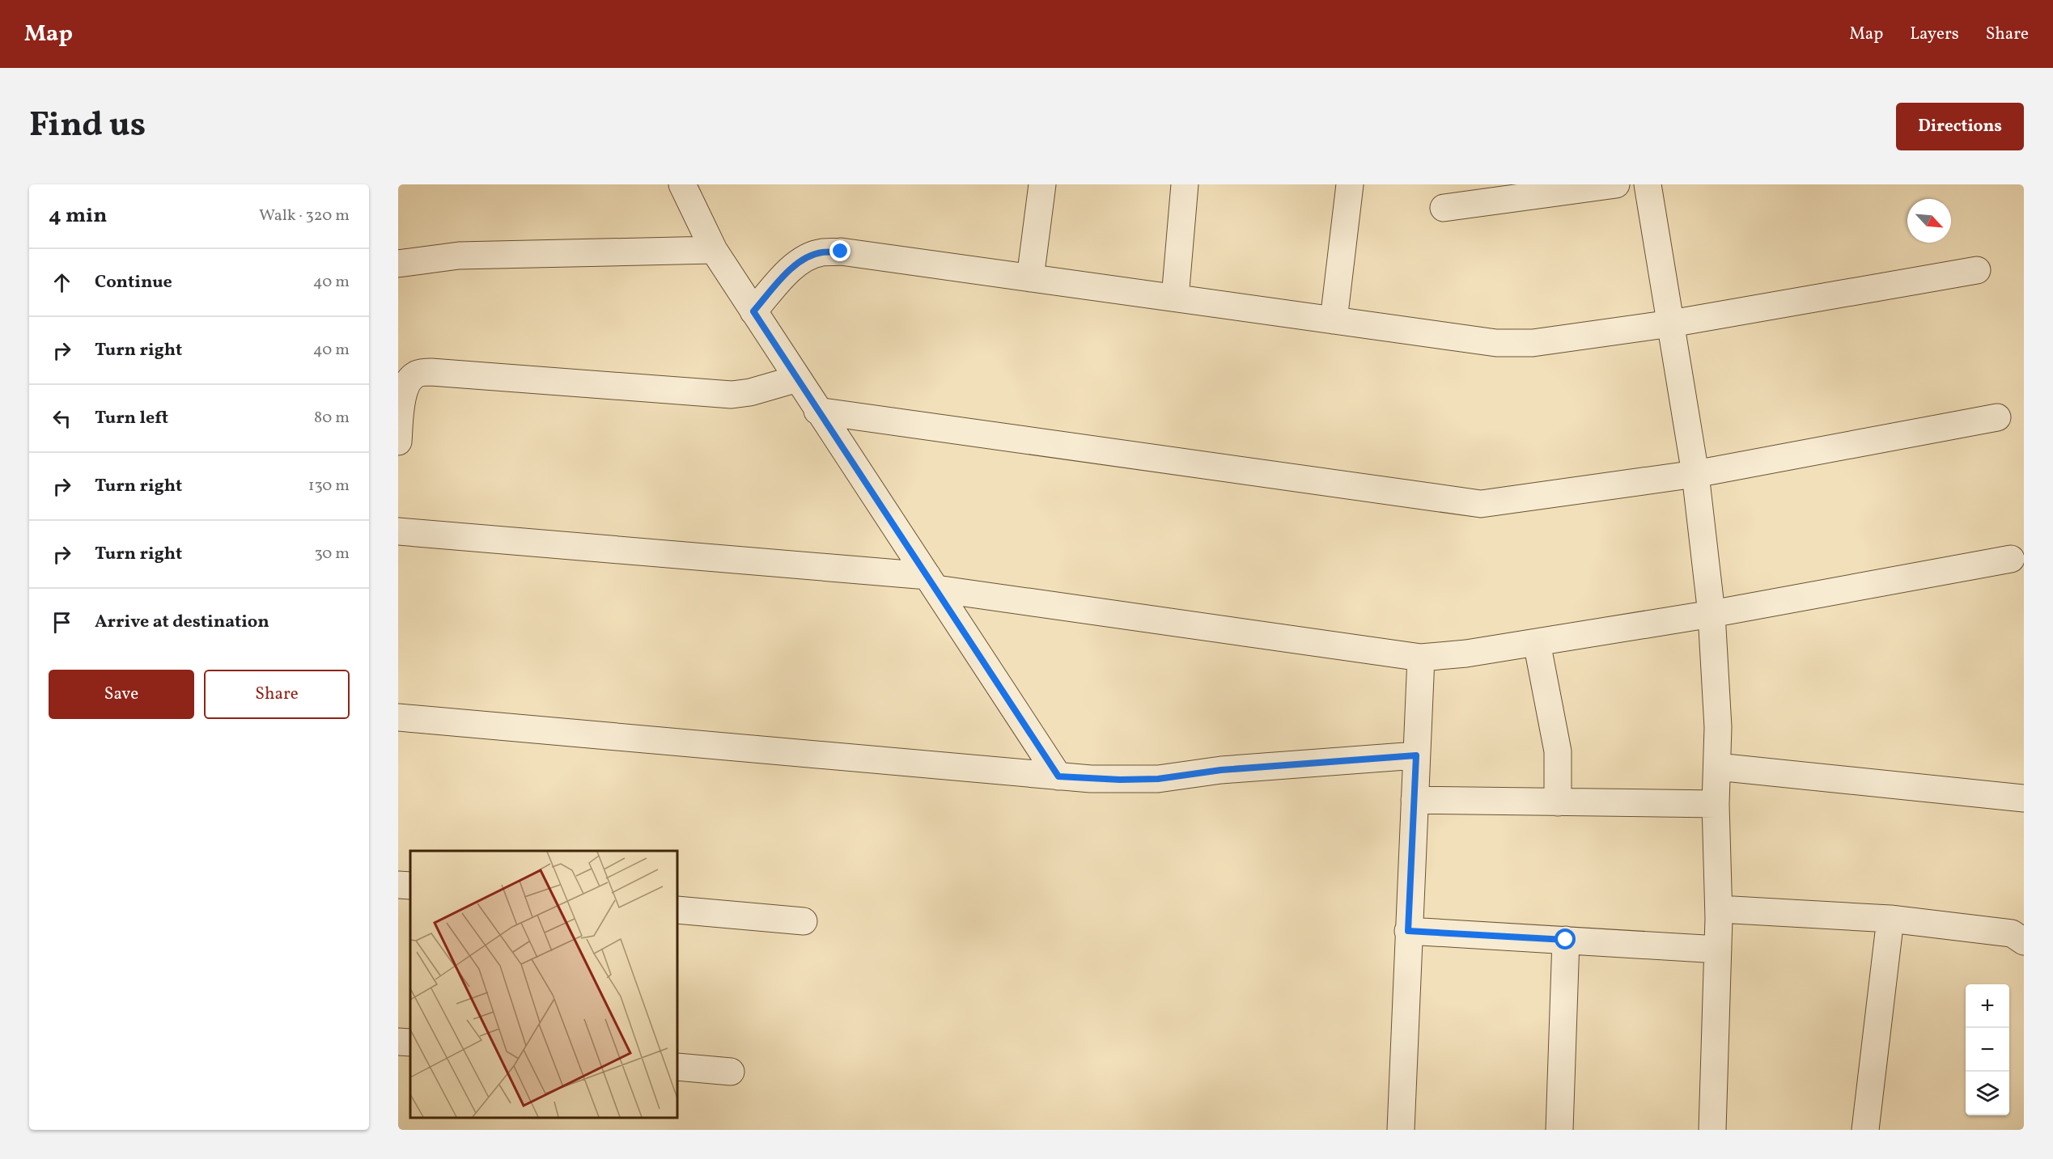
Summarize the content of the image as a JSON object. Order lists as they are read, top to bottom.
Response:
{
  "north": "bottom right",
  "page": {
    "header": "Map",
    "nav": ["Map", "Layers", "Share"],
    "title": "Find us",
    "buttons": [
      "Directions",
      ["Save", "Share"]
    ],
    "heading": ["4 min", "Walk · 320 m"],
    "list": [
      ["Continue", "40 m"],
      ["Turn right", "40 m"],
      ["Turn left", "80 m"],
      ["Turn right", "130 m"],
      ["Turn right", "30 m"],
      "Arrive at destination"
    ],
    "map_buttons": ["+", "−"]
  }
}
